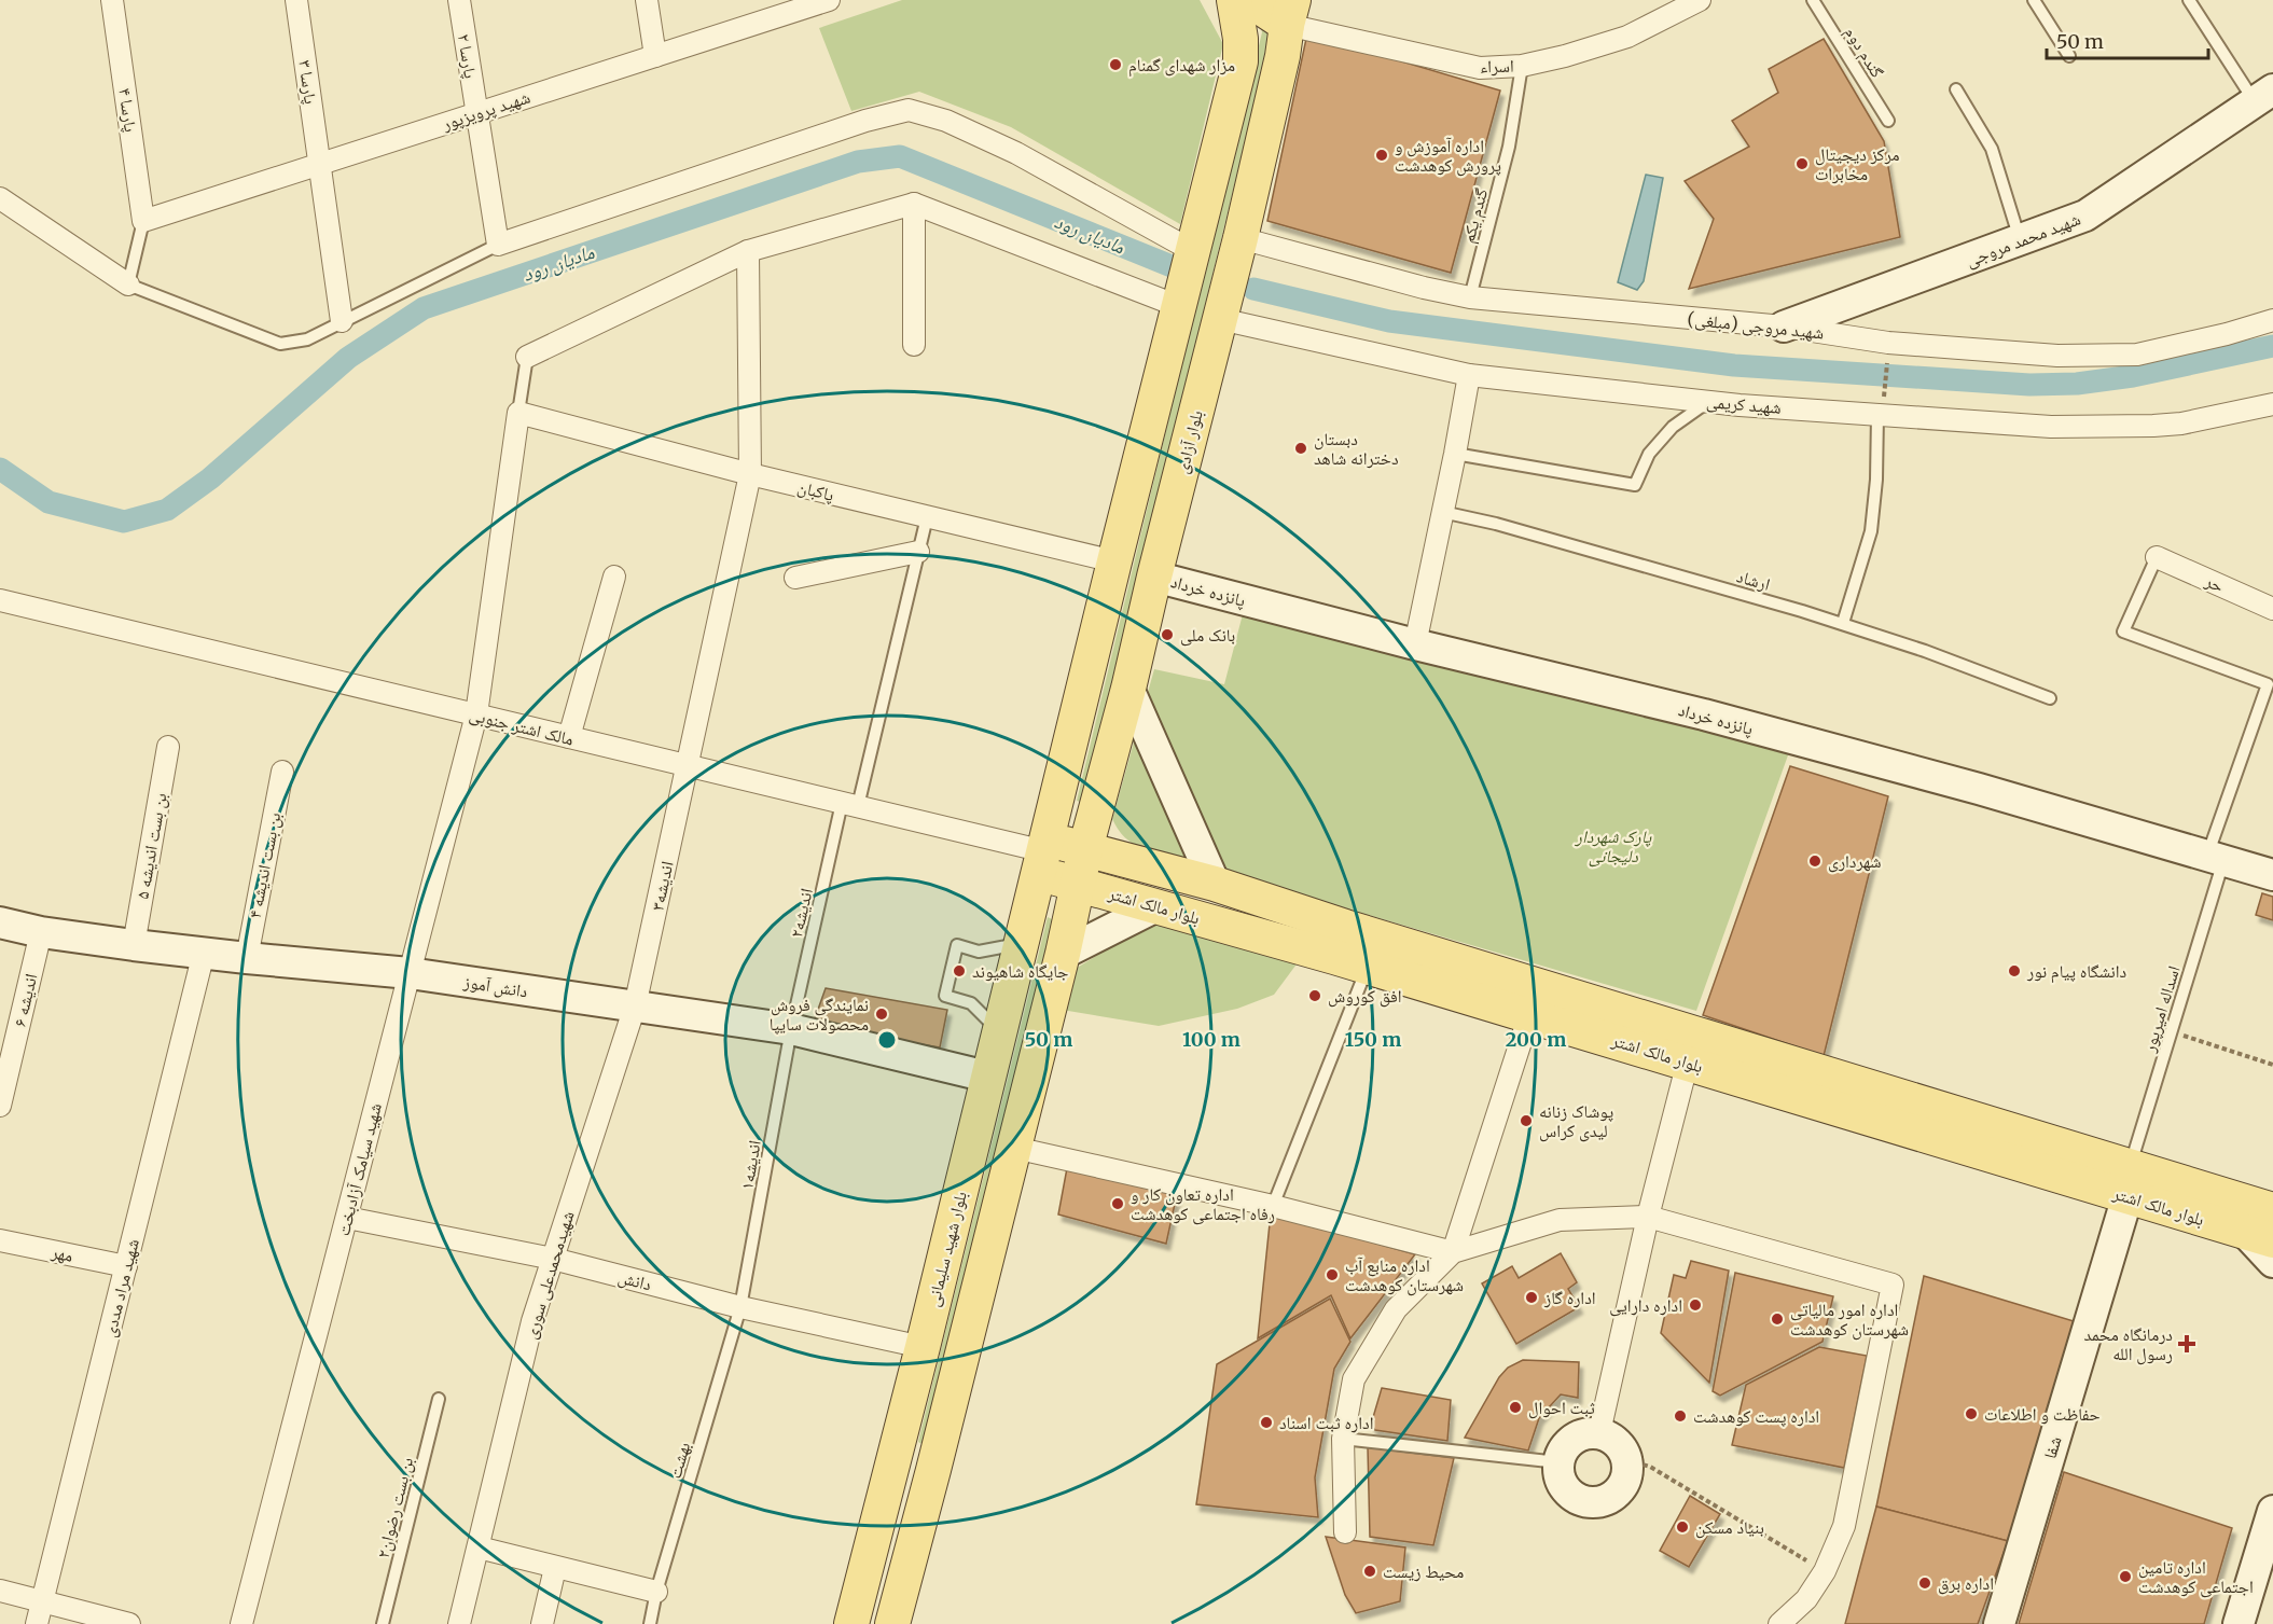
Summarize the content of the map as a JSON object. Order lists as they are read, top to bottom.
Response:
{
  "streets": {
    "main road": ["بلوار آزادی", "بلوار مالک اشتر", "بلوار شهید سلیمانی"],
    "street": [
      "پارسا ۲",
      "اسراء",
      "پارسا ۳",
      "پارسا ۴",
      "شهید پرویزپور",
      "شهید محمد مروجی",
      "شهید مروجی (مبلغی)",
      "شهید کریمی",
      "پاکبان",
      "حر",
      "پانزده خرداد",
      "مالک اشتر جنوبی",
      "بن بست اندیشه ۵",
      "بن بست اندیشه ۴",
      "اندیشه۳",
      "دانش آموز",
      "اندیشه ۶",
      "شهید سیامک آزادبخت",
      "مهر",
      "شهیدمحمدعلی سوری",
      "دانش",
      "شهید مراد مددی",
      "شفا"
    ],
    "lane": [
      "گندم دوم",
      "گندم یکم",
      "ارشاد",
      "اندیشه۲",
      "اسداله امیرپور",
      "اندیشه۱",
      "بهشت",
      "بن بست رضوان۲"
    ]
  },
  "crossings": [
    ["پارسا ۲", "شهید پرویزپور"],
    ["اسراء", "گندم یکم"],
    ["اسراء", "بلوار آزادی"],
    ["پارسا ۳", "شهید پرویزپور"],
    ["پارسا ۴", "شهید پرویزپور"],
    ["گندم یکم", "شهید مروجی (مبلغی)"],
    ["شهید محمد مروجی", "شهید مروجی (مبلغی)"],
    ["شهید مروجی (مبلغی)", "بلوار آزادی"],
    ["شهید کریمی", "بلوار آزادی"],
    ["بلوار آزادی", "پانزده خرداد"],
    ["بلوار آزادی", "بلوار مالک اشتر"],
    ["پاکبان", "اندیشه۳"],
    ["پاکبان", "اندیشه۲"],
    ["پاکبان", "شهید سیامک آزادبخت"],
    ["حر", "اسداله امیرپور"],
    ["پانزده خرداد", "اسداله امیرپور"],
    ["مالک اشتر جنوبی", "اندیشه۳"],
    ["مالک اشتر جنوبی", "بلوار مالک اشتر"],
    ["مالک اشتر جنوبی", "اندیشه۲"],
    ["مالک اشتر جنوبی", "شهید سیامک آزادبخت"],
    ["مالک اشتر جنوبی", "بلوار شهید سلیمانی"],
    ["بن بست اندیشه ۵", "دانش آموز"],
    ["بن بست اندیشه ۴", "دانش آموز"],
    ["اندیشه۳", "دانش آموز"],
    ["اندیشه۳", "شهیدمحمدعلی سوری"],
    ["بلوار مالک اشتر", "اسداله امیرپور"],
    ["بلوار مالک اشتر", "بلوار شهید سلیمانی"],
    ["بلوار مالک اشتر", "شفا"],
    ["اندیشه۲", "دانش آموز"],
    ["اندیشه۲", "اندیشه۱"],
    ["دانش آموز", "اندیشه ۶"],
    ["دانش آموز", "اندیشه۱"],
    ["دانش آموز", "شهید سیامک آزادبخت"],
    ["دانش آموز", "بلوار شهید سلیمانی"],
    ["دانش آموز", "شهیدمحمدعلی سوری"],
    ["دانش آموز", "شهید مراد مددی"],
    ["اسداله امیرپور", "شفا"],
    ["اندیشه۱", "دانش"],
    ["اندیشه۱", "بهشت"],
    ["شهید سیامک آزادبخت", "دانش"],
    ["بلوار شهید سلیمانی", "دانش"],
    ["مهر", "شهید مراد مددی"],
    ["شهیدمحمدعلی سوری", "دانش"],
    ["دانش", "بهشت"]
  ],
  "water": ["مادیان رود"],
  "parks": ["پارک شهردار دلیجانی"],
  "places": {
    "other": [
      "مزار شهدای گمنام",
      "اداره آموزش و پرورش کوهدشت",
      "مرکز دیجیتال مخابرات",
      "دبستان دخترانه شاهد",
      "بانک ملی",
      "شهرداری",
      "جایگاه شاهیوند",
      "دانشگاه پیام نور",
      "افق کوروش",
      "نمایندگی فروش محصولات سایپا",
      "پوشاک زنانه لیدی کراس",
      "اداره تعاون کار و رفاه اجتماعی کوهدشت",
      "اداره منابع آب شهرستان کوهدشت",
      "اداره گاز",
      "اداره دارایی",
      "اداره امور مالیاتی شهرستان کوهدشت",
      "ثبت احوال",
      "حفاظت و اطلاعات",
      "اداره پست کوهدشت",
      "اداره ثبت اسناد",
      "بنیاد مسکن",
      "محیط زیست",
      "اداره تامین اجتماعی کوهدشت",
      "اداره برق"
    ],
    "health": ["درمانگاه محمد رسول الله"]
  },
  "scale_bar": "50 m",
  "rings": [
    "50 m",
    "100 m",
    "150 m",
    "200 m"
  ]
}
